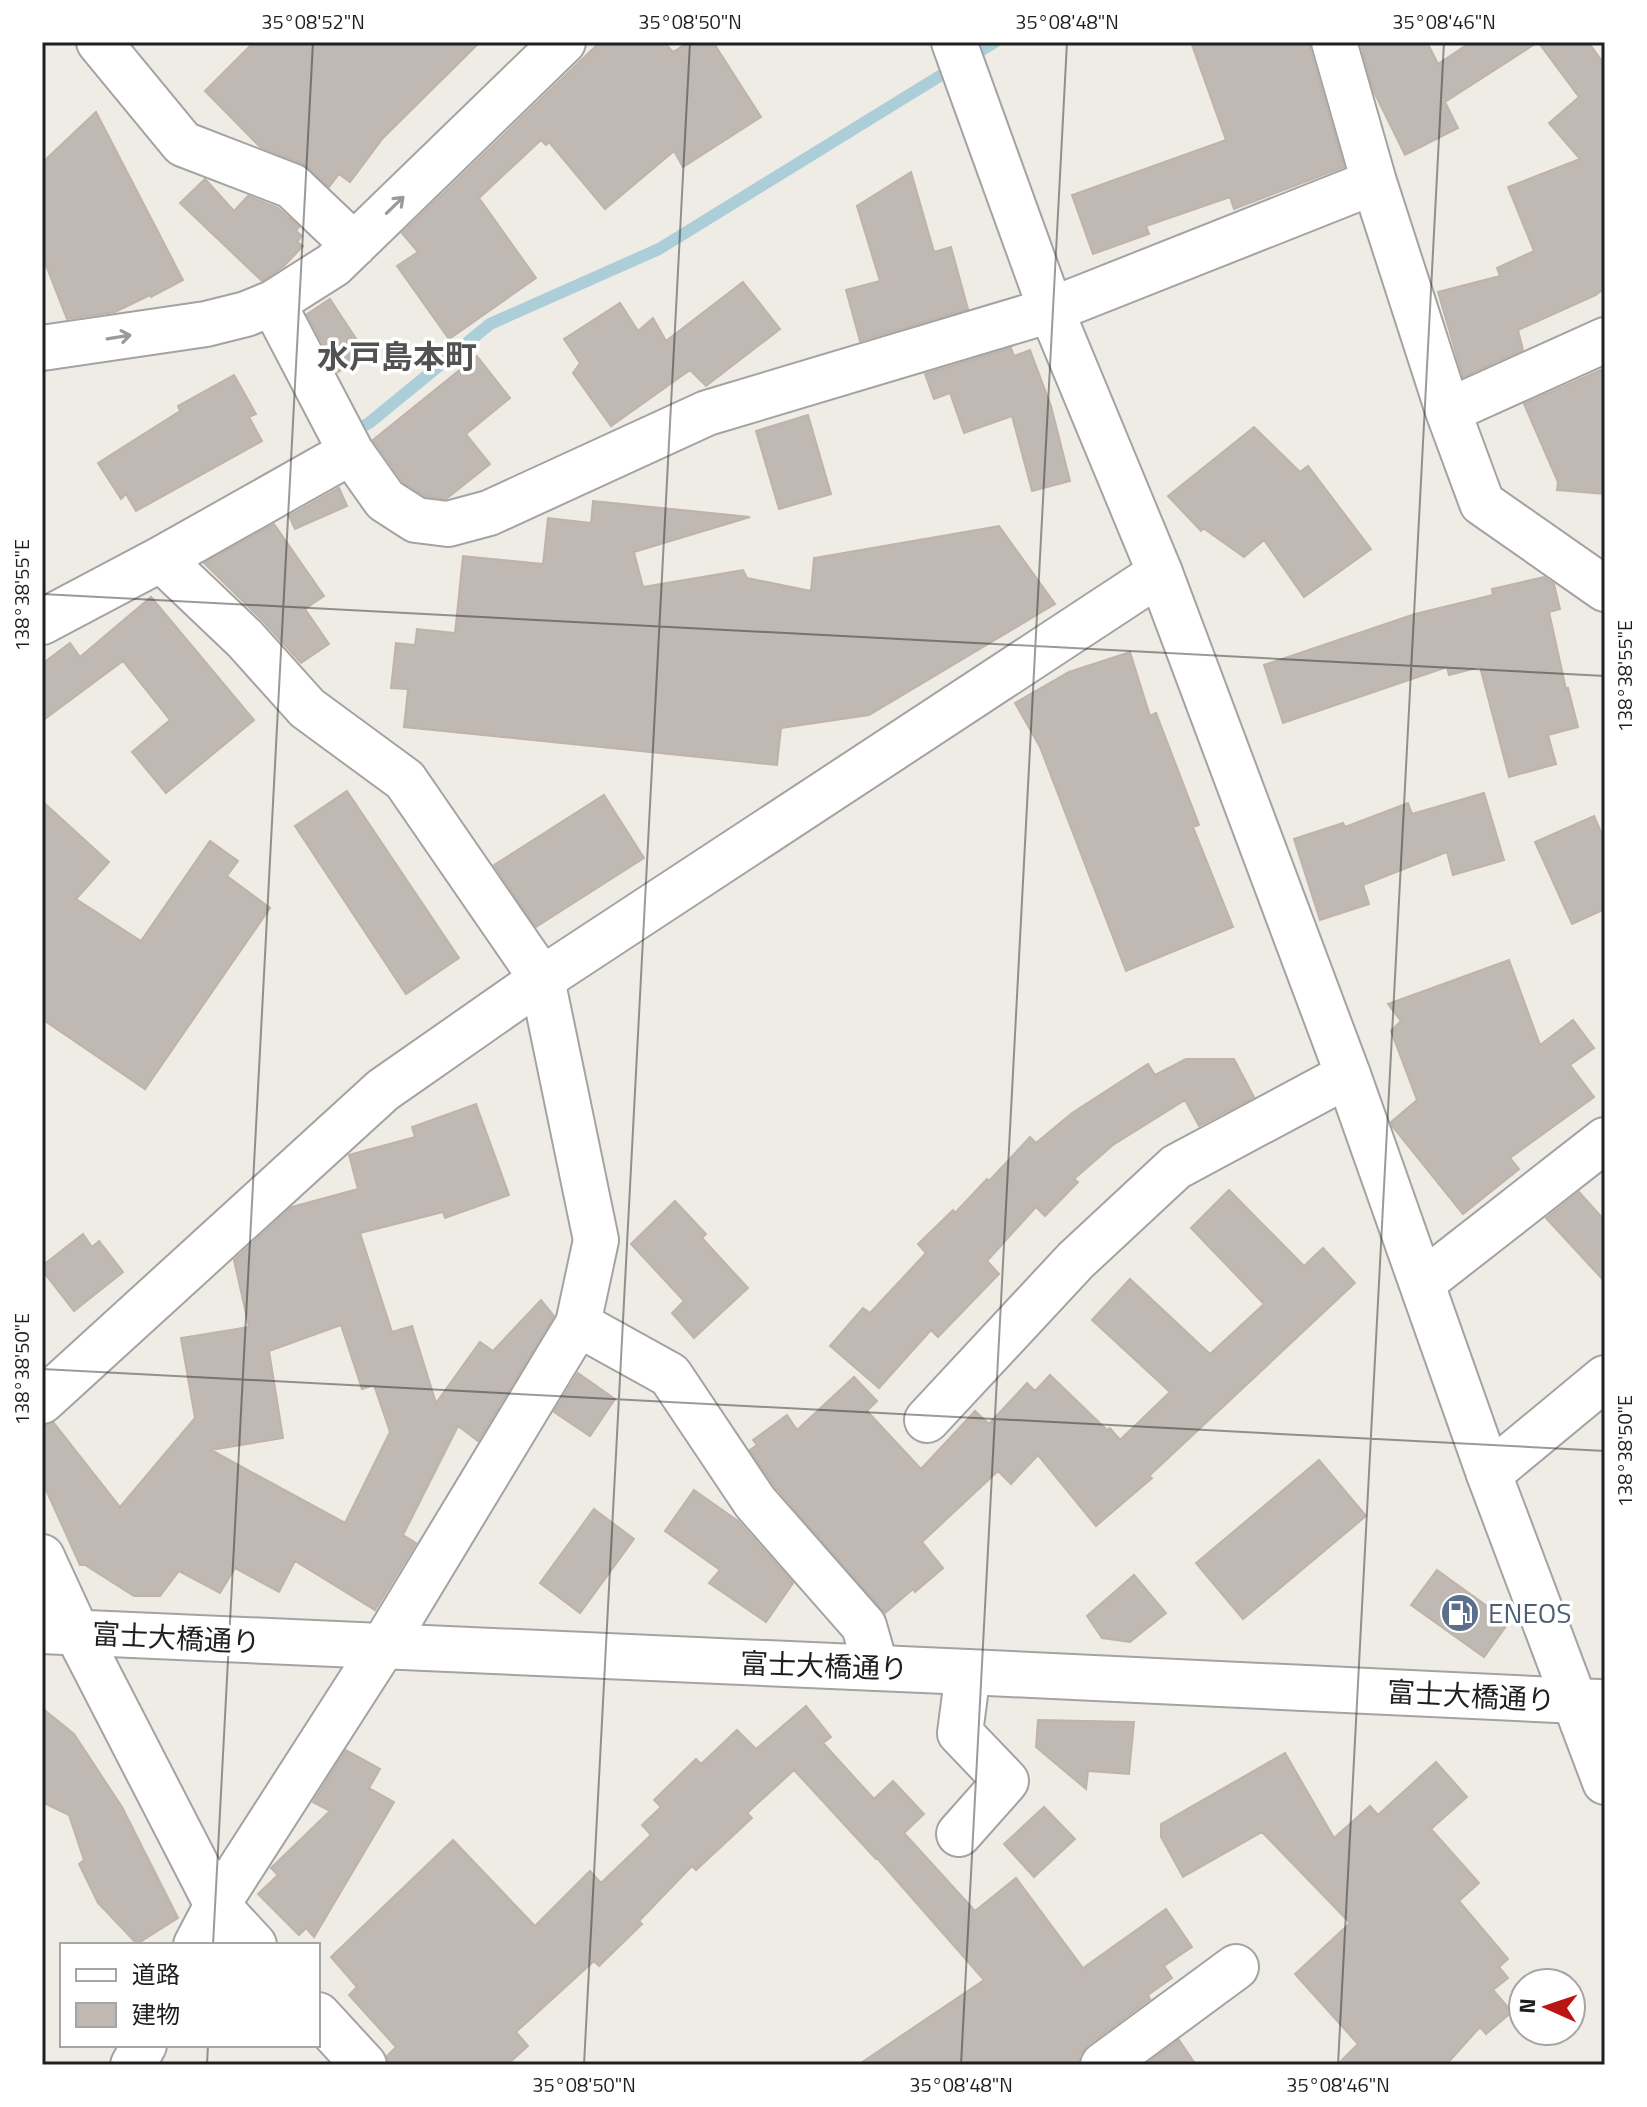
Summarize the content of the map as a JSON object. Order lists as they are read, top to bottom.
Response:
{
  "streets": {
    "street": ["富士大橋通り"]
  },
  "districts": ["水戸島本町"],
  "places": {
    "fuel station": ["ENEOS"]
  },
  "legend": ["道路", "建物"],
  "north": "left",
  "coordinates": [
    "35°08'52\"N",
    "35°08'50\"N",
    "35°08'48\"N",
    "35°08'46\"N",
    "138°38'55\"E",
    "138°38'50\"E"
  ]
}
